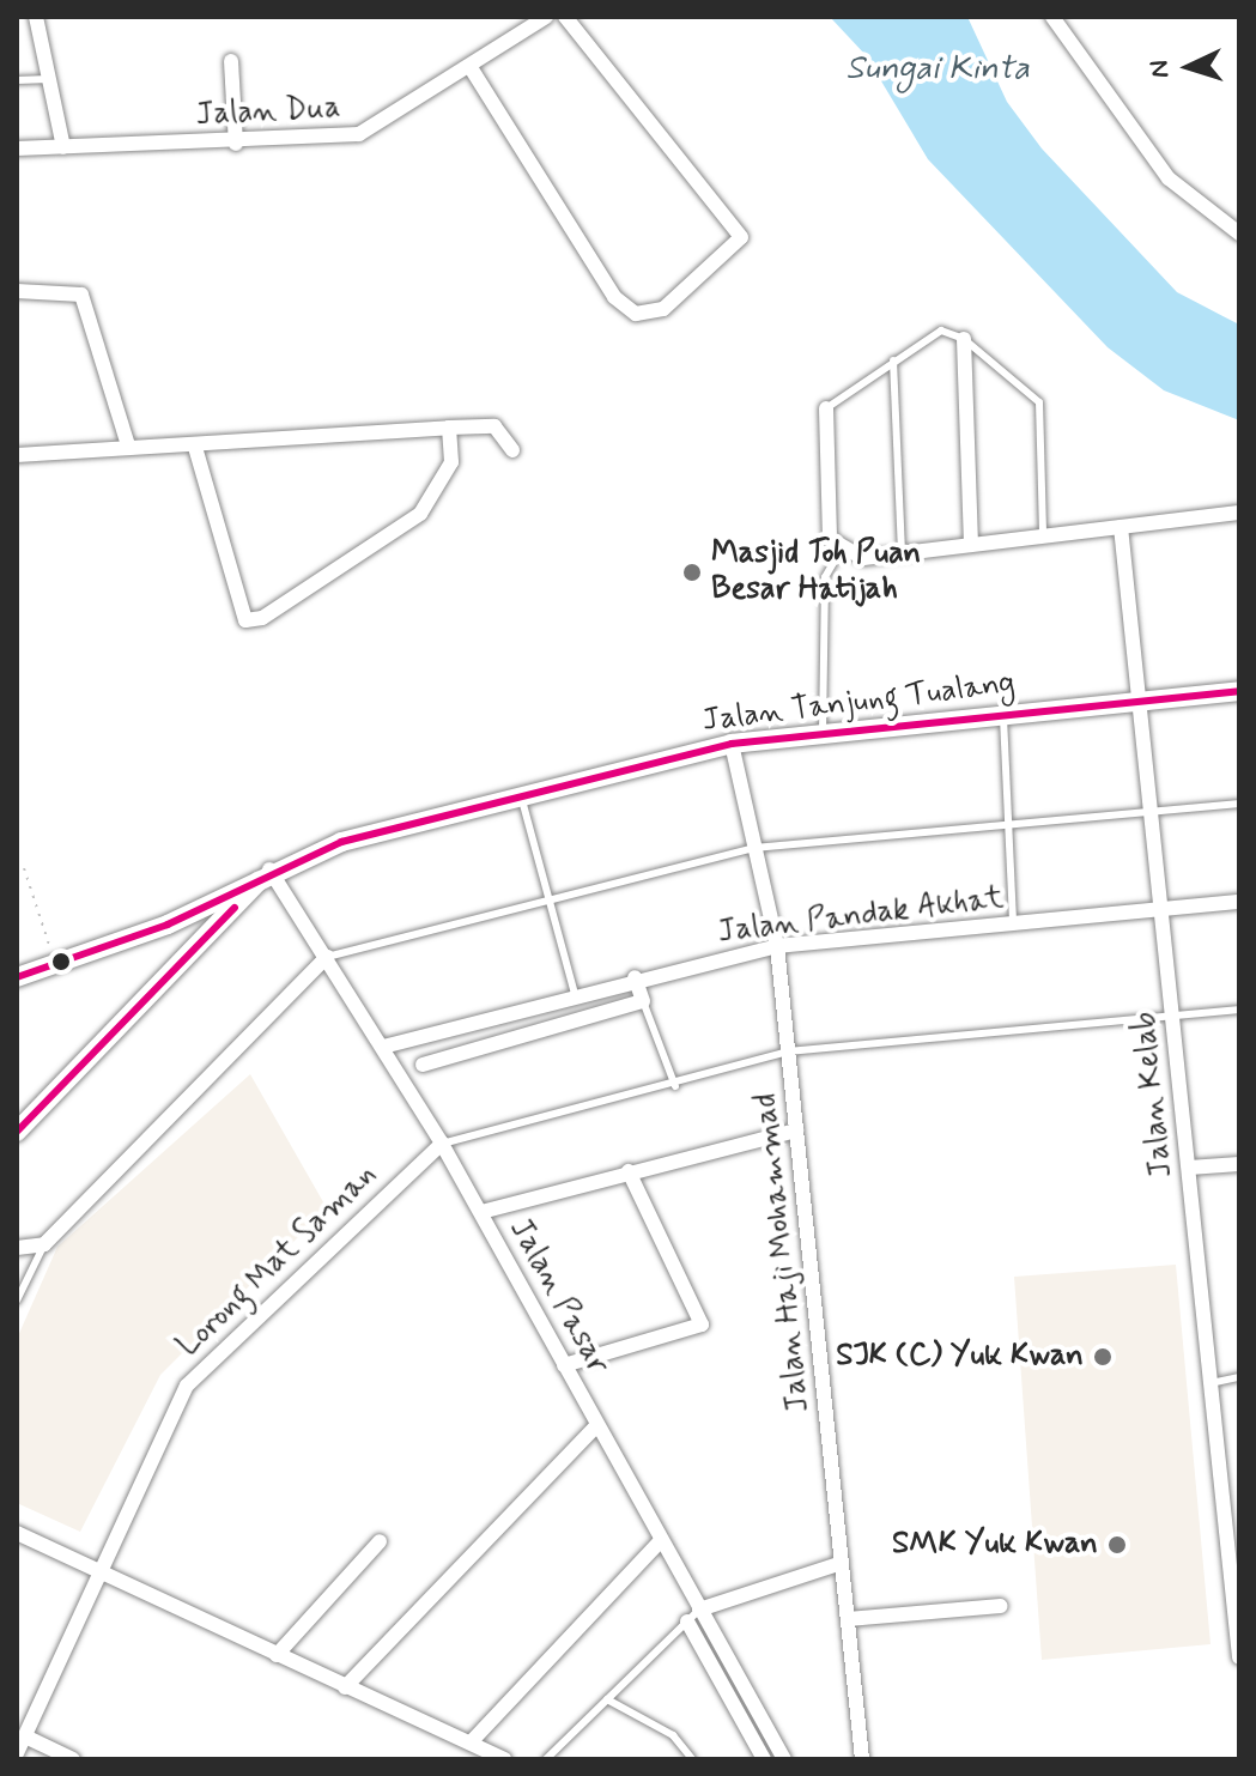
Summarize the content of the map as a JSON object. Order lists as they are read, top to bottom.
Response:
{
  "streets": {
    "main road": ["Jalan Tanjung Tualang"],
    "street": [
      "Jalan Dua",
      "Jalan Pandak Akhat",
      "Jalan Kelab",
      "Jalan Haji Mohammad",
      "Lorong Mat Saman",
      "Jalan Pasar"
    ]
  },
  "crossings": [
    ["Jalan Tanjung Tualang", "Jalan Kelab"],
    ["Jalan Tanjung Tualang", "Jalan Haji Mohammad"],
    ["Jalan Tanjung Tualang", "Jalan Pasar"],
    ["Jalan Pandak Akhat", "Jalan Kelab"],
    ["Jalan Pandak Akhat", "Jalan Haji Mohammad"],
    ["Jalan Pandak Akhat", "Jalan Pasar"],
    ["Jalan Kelab", "Lorong Mat Saman"],
    ["Jalan Haji Mohammad", "Lorong Mat Saman"],
    ["Lorong Mat Saman", "Jalan Pasar"]
  ],
  "water": ["Sungai Kinta"],
  "places": ["Masjid Toh Puan Besar Hatijah", "SJK (C) Yuk Kwan", "SMK Yuk Kwan"],
  "north": "left"
}
